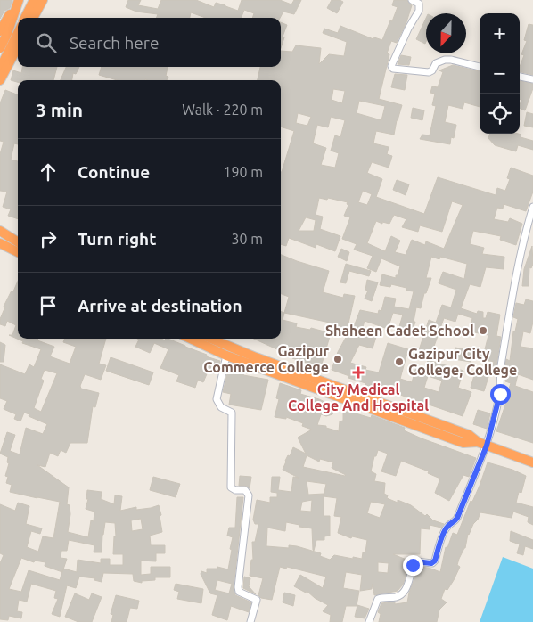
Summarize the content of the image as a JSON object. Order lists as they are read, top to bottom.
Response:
{
  "places": {
    "other": ["Shaheen Cadet School", "Gazipur Commerce College", "Gazipur City College, College"],
    "health": ["City Medical College And Hospital"]
  },
  "north": "bottom",
  "page": {
    "map_buttons": ["+", "−"],
    "search": "Search here",
    "heading": ["3 min", "Walk · 220 m"],
    "list": [
      ["Continue", "190 m"],
      ["Turn right", "30 m"],
      "Arrive at destination"
    ]
  }
}
